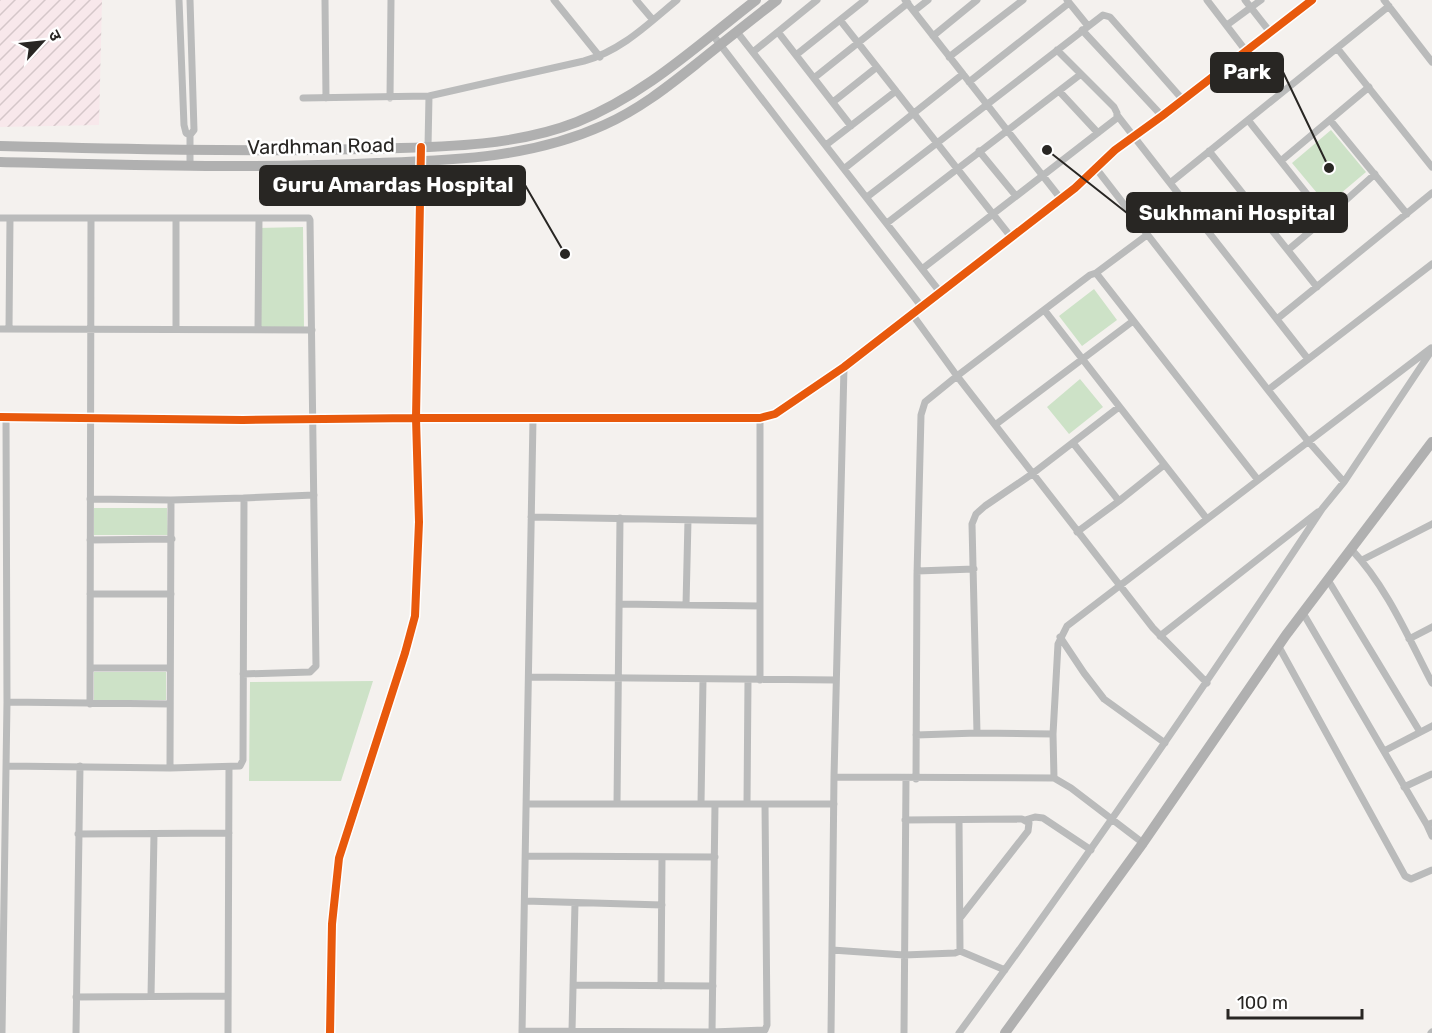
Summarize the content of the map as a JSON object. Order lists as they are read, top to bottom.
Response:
{
  "streets": {
    "street": ["Vardhman Road"]
  },
  "places": ["Sukhmani Hospital", "Park", "Guru Amardas Hospital"],
  "scale_bar": "100 m",
  "north": "top right"
}
